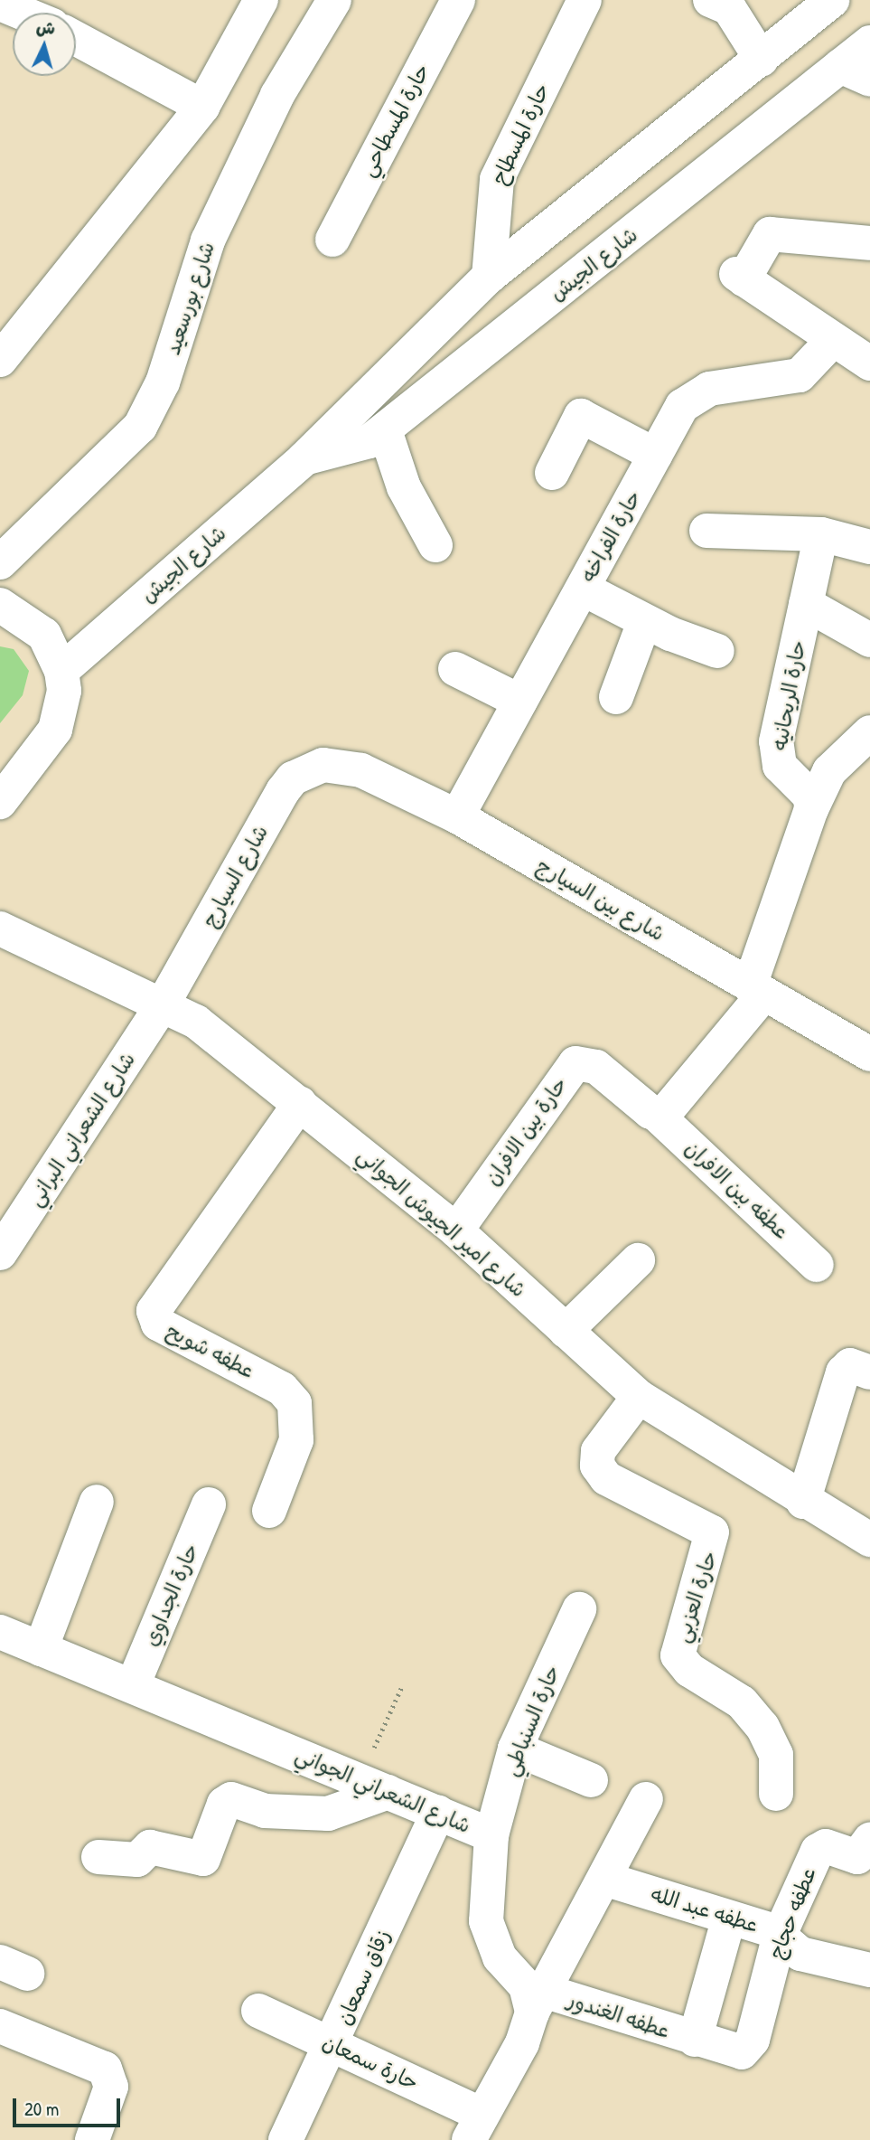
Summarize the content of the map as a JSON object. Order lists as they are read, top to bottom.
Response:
{
  "streets": {
    "street": [
      "حارة المسطاحي",
      "حارة المسطاح",
      "شارع الجيش",
      "شارع بورسعيد",
      "حارة الفراخه",
      "حارة الريحانيه",
      "شارع السيارج",
      "شارع بين السيارج",
      "شارع الشعراني البراني",
      "حارة بين الافران",
      "عطفه بين الافران",
      "شارع امير الجيوش الجواني",
      "عطفه شويح",
      "حارة الجداوي",
      "حارة العزبي",
      "حارة السنباطي",
      "شارع الشعراني الجواني",
      "عطفه عبد الله",
      "عطفه حجاج",
      "زقاق سمعان",
      "عطفه الغندور",
      "حارة سمعان"
    ]
  },
  "crossings": [
    ["حارة المسطاح", "شارع الجيش"],
    ["حارة الفراخه", "شارع بين السيارج"],
    ["شارع السيارج", "شارع بين السيارج"],
    ["شارع السيارج", "شارع الشعراني البراني"],
    ["شارع السيارج", "شارع امير الجيوش الجواني"],
    ["شارع الشعراني البراني", "شارع امير الجيوش الجواني"],
    ["حارة بين الافران", "عطفه بين الافران"],
    ["حارة بين الافران", "شارع امير الجيوش الجواني"],
    ["شارع امير الجيوش الجواني", "عطفه شويح"],
    ["شارع امير الجيوش الجواني", "حارة العزبي"],
    ["حارة الجداوي", "شارع الشعراني الجواني"],
    ["حارة السنباطي", "شارع الشعراني الجواني"],
    ["شارع الشعراني الجواني", "زقاق سمعان"],
    ["شارع الشعراني الجواني", "عطفه الغندور"],
    ["عطفه عبد الله", "عطفه حجاج"],
    ["عطفه عبد الله", "عطفه الغندور"],
    ["عطفه حجاج", "عطفه الغندور"],
    ["زقاق سمعان", "حارة سمعان"]
  ],
  "scale_bar": "20 m",
  "north": "top"
}
